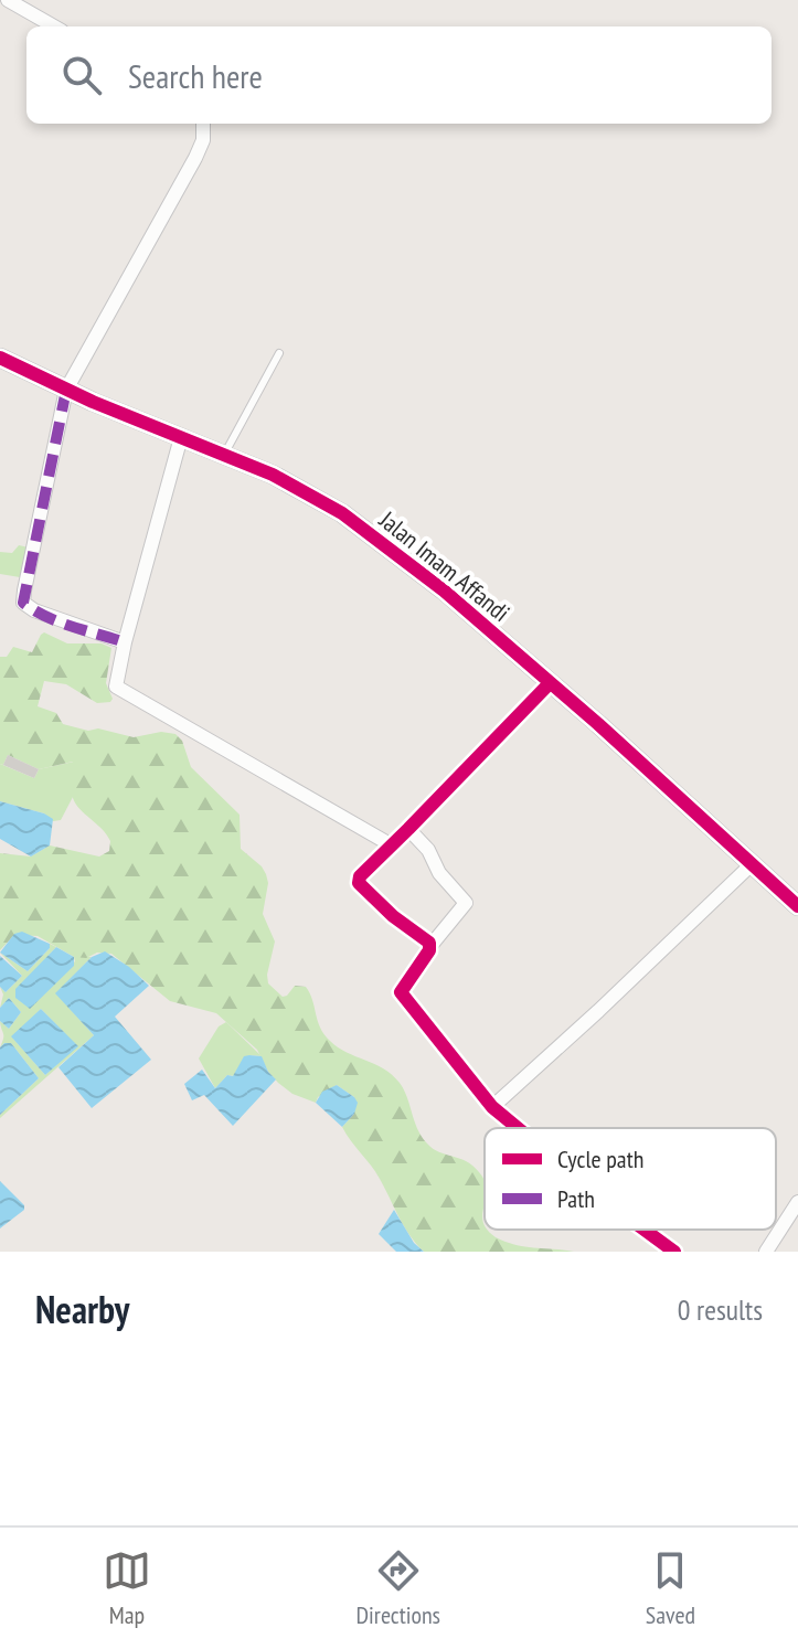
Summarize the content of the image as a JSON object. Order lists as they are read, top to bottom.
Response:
{
  "streets": {
    "street": ["Jalan Imam Affandi"]
  },
  "legend": ["Cycle path", "Path"],
  "page": {
    "search": "Search here",
    "heading": ["Nearby", "0 results"],
    "nav": ["Map", "Directions", "Saved"]
  }
}
